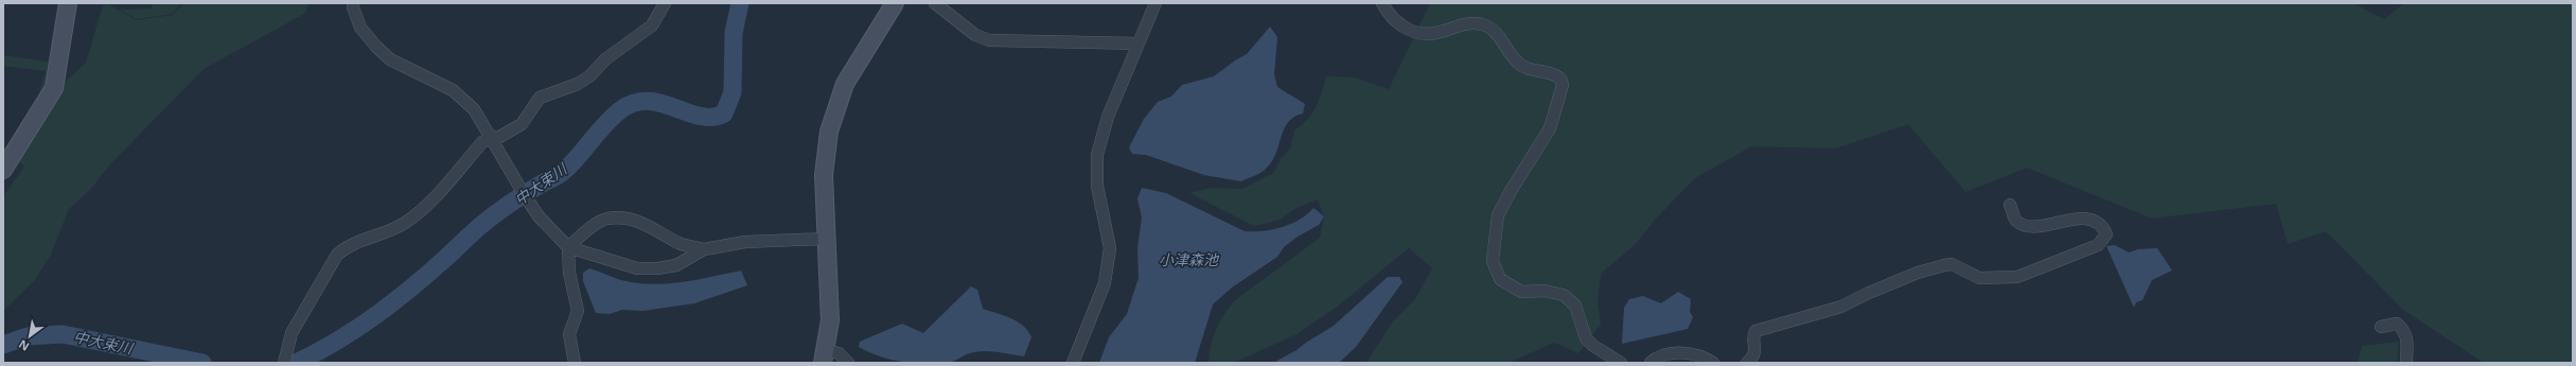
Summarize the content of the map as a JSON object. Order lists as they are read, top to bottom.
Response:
{
  "water": ["中大束川", "小津森池"],
  "north": "bottom left"
}
